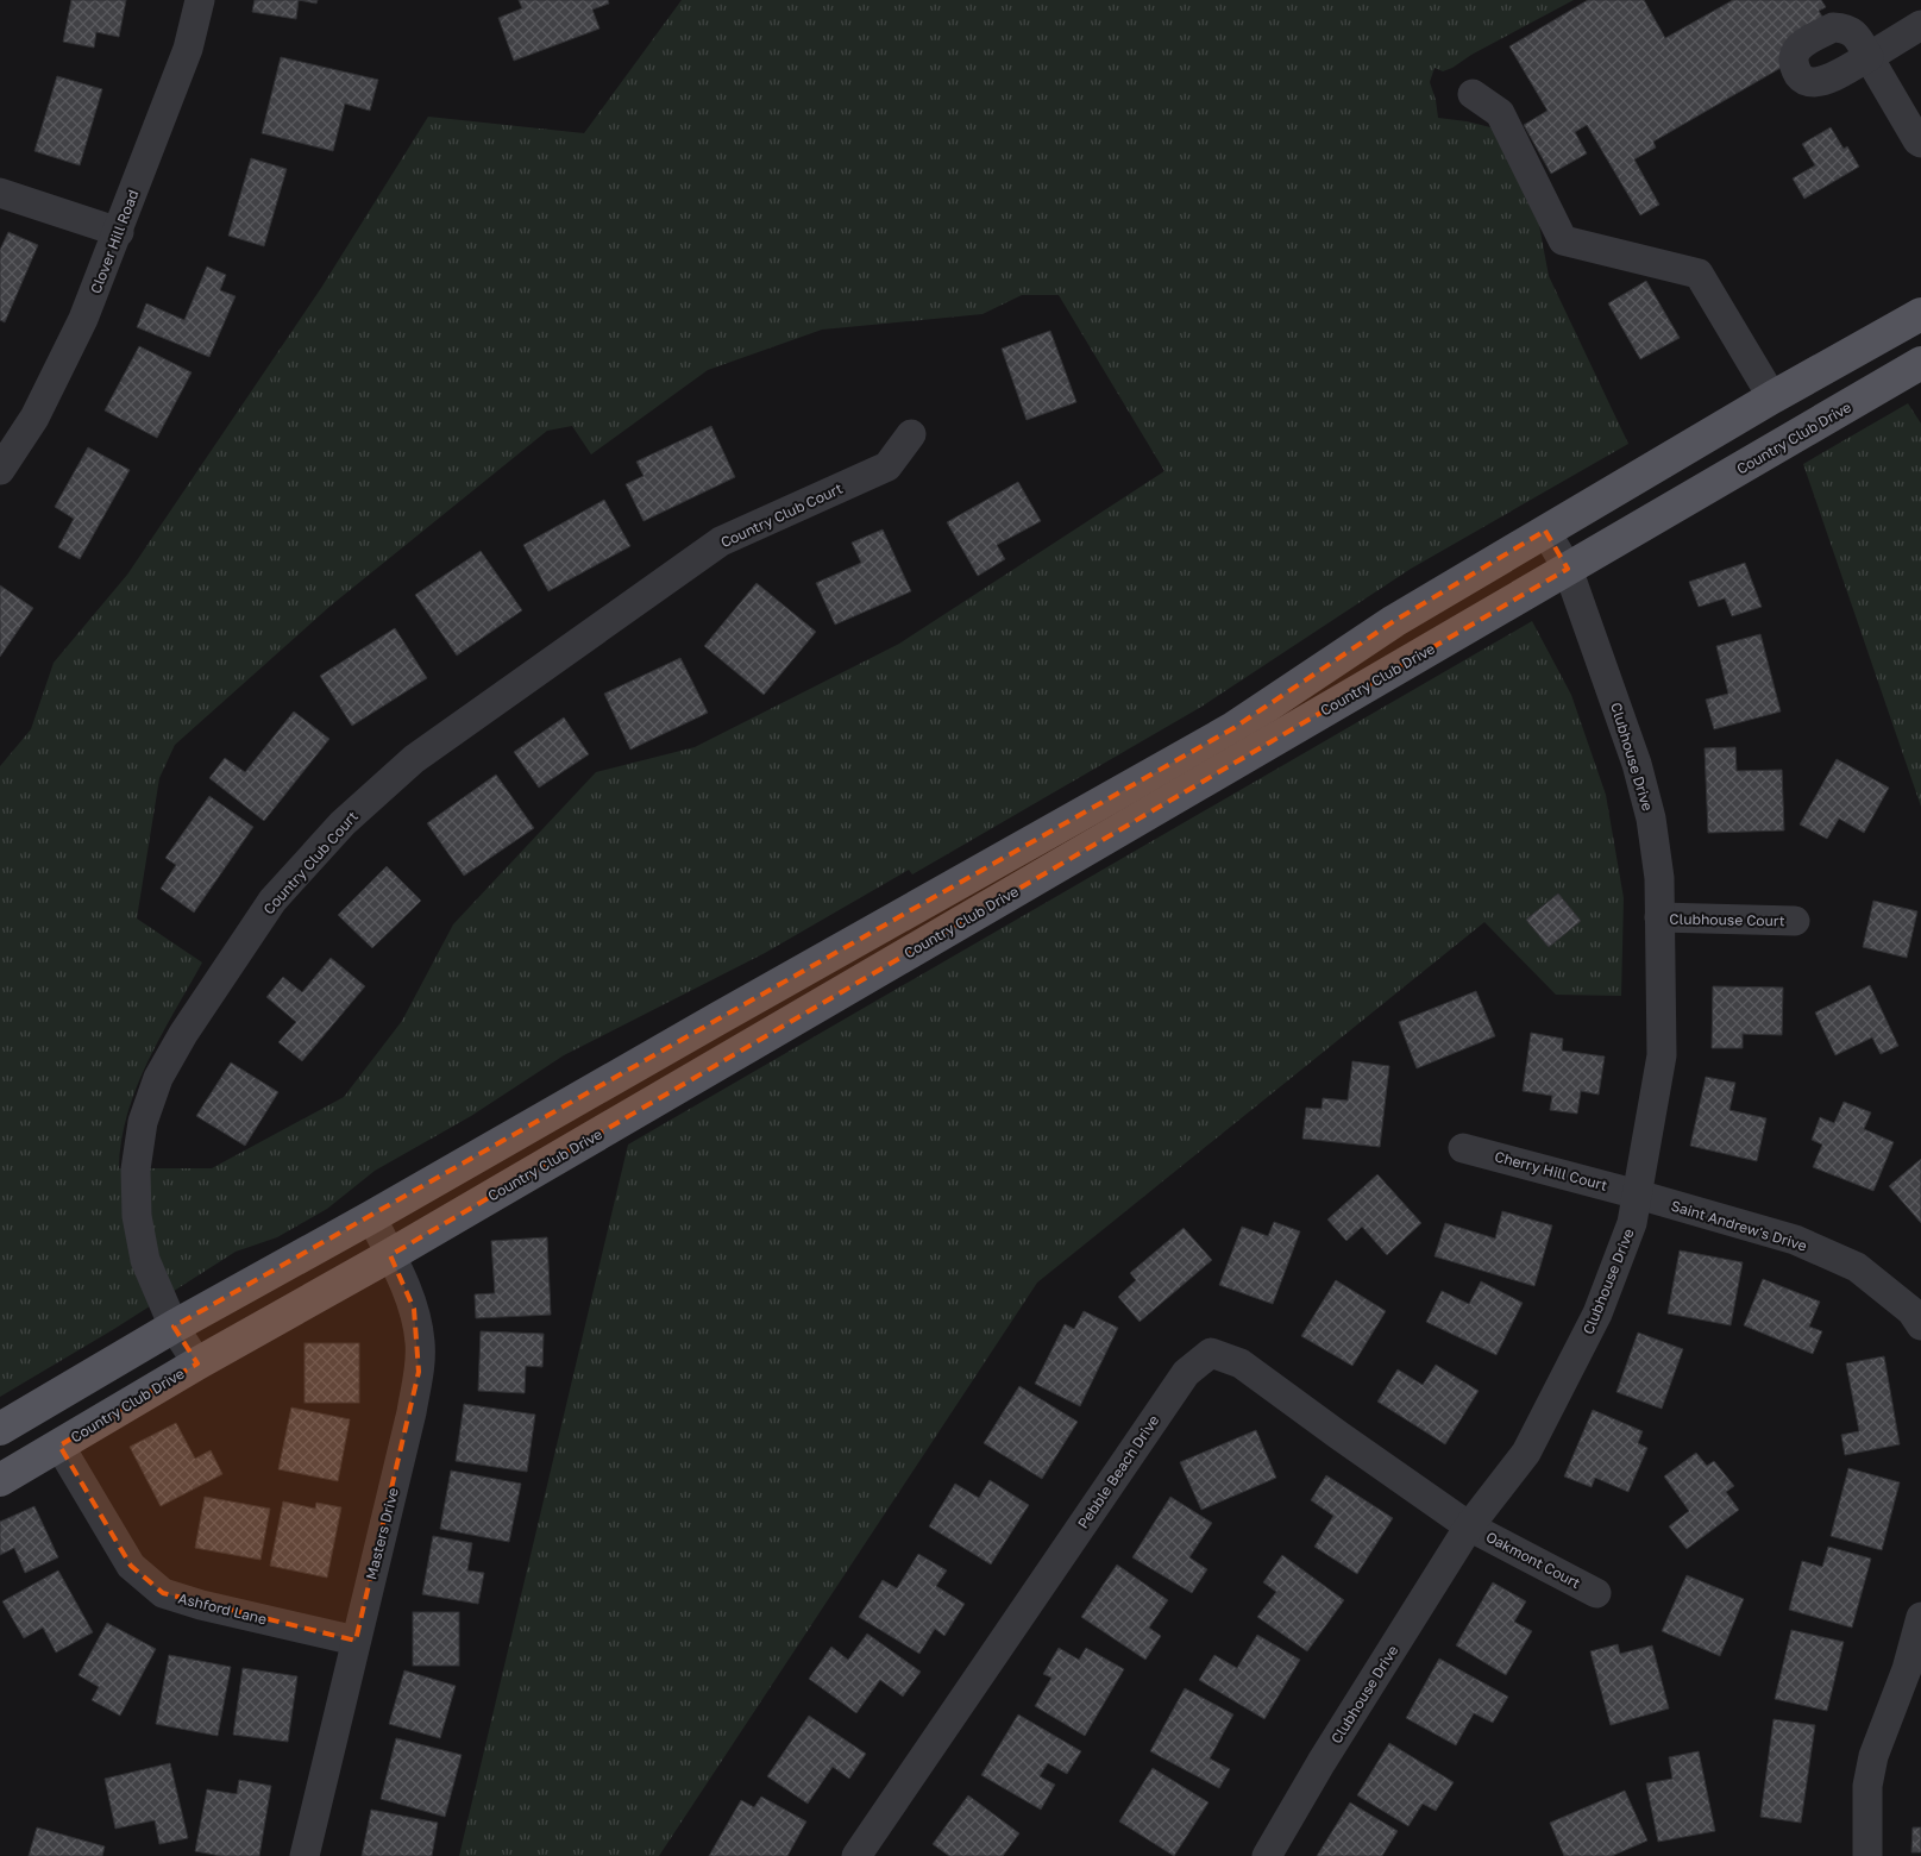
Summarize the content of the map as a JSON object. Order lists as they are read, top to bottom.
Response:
{
  "streets": {
    "main road": ["Country Club Drive"],
    "street": [
      "Clover Hill Road",
      "Country Club Court",
      "Clubhouse Drive",
      "Clubhouse Court",
      "Cherry Hill Court",
      "Saint Andrew's Drive",
      "Pebble Beach Drive",
      "Masters Drive",
      "Oakmont Court",
      "Ashford Lane"
    ]
  },
  "crossings": [
    ["Country Club Drive", "Country Club Court"],
    ["Country Club Drive", "Clubhouse Drive"],
    ["Country Club Drive", "Masters Drive"],
    ["Country Club Drive", "Ashford Lane"],
    ["Clubhouse Drive", "Clubhouse Court"],
    ["Clubhouse Drive", "Cherry Hill Court"],
    ["Clubhouse Drive", "Saint Andrew's Drive"],
    ["Clubhouse Drive", "Pebble Beach Drive"],
    ["Clubhouse Drive", "Oakmont Court"],
    ["Cherry Hill Court", "Saint Andrew's Drive"],
    ["Pebble Beach Drive", "Oakmont Court"],
    ["Masters Drive", "Ashford Lane"]
  ]
}
